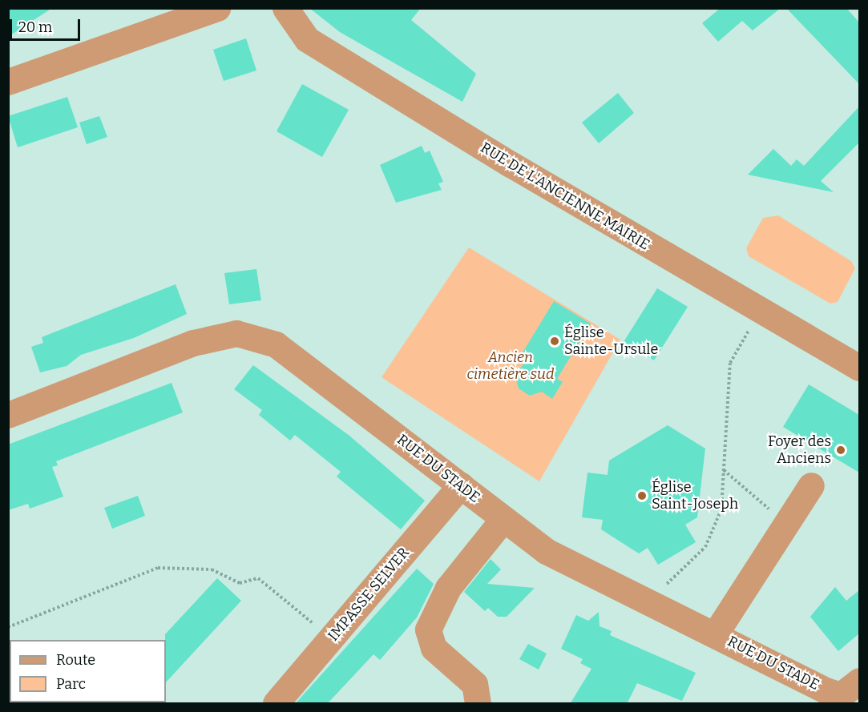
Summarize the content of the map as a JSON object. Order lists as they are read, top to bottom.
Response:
{
  "streets": {
    "street": ["RUE DE L'ANCIENNE MAIRIE", "RUE DU STADE", "IMPASSE SELVER"]
  },
  "crossings": [
    ["RUE DU STADE", "IMPASSE SELVER"]
  ],
  "parks": ["Ancien cimetière sud"],
  "places": ["Église Sainte-Ursule", "Foyer des Anciens", "Église Saint-Joseph"],
  "legend": ["Route", "Parc"],
  "scale_bar": "20 m"
}
